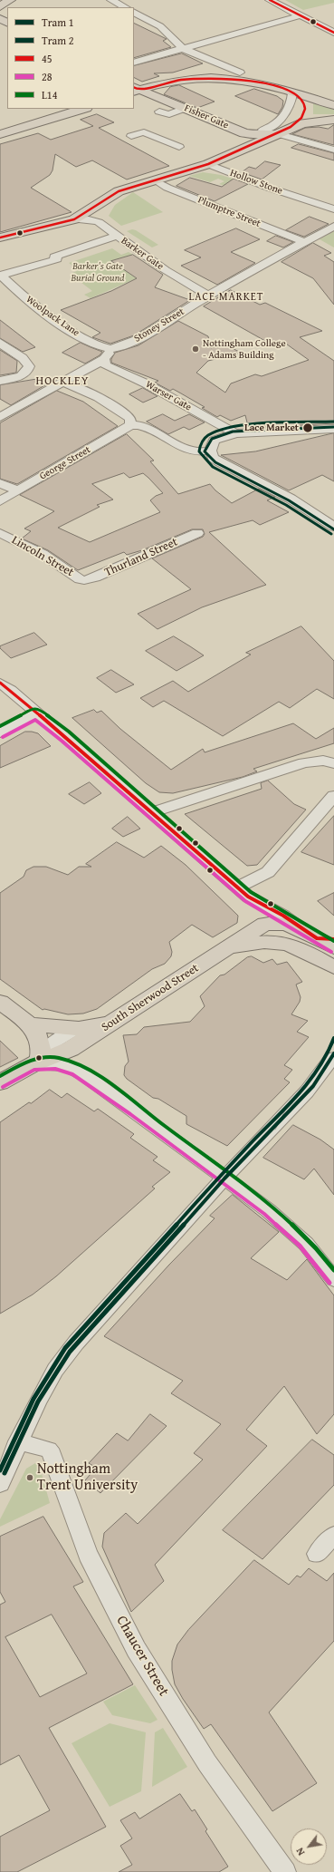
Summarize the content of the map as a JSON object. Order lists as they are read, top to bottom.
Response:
{
  "streets": {
    "highway": ["Hollow Stone"],
    "main road": ["Fisher Gate", "South Sherwood Street"],
    "street": [
      "Plumptre Street",
      "Barker Gate",
      "Woolpack Lane",
      "Stoney Street",
      "Warser Gate",
      "George Street",
      "Lincoln Street",
      "Thurland Street",
      "Chaucer Street"
    ]
  },
  "crossings": [
    ["Fisher Gate", "Hollow Stone"],
    ["Plumptre Street", "Stoney Street"],
    ["Barker Gate", "Stoney Street"],
    ["Woolpack Lane", "Stoney Street"],
    ["Lincoln Street", "Thurland Street"]
  ],
  "districts": ["LACE MARKET", "HOCKLEY"],
  "parks": ["Barker's Gate Burial Ground"],
  "places": ["Nottingham College - Adams Building", "Lace Market", "Nottingham Trent University"],
  "lines": [
    "transit line 45",
    "tram line 2",
    "tram line 1",
    "transit line L14",
    "transit line 28"
  ],
  "legend": [
    "Tram 1",
    "Tram 2",
    "45",
    "28",
    "L14"
  ],
  "north": "bottom left"
}
